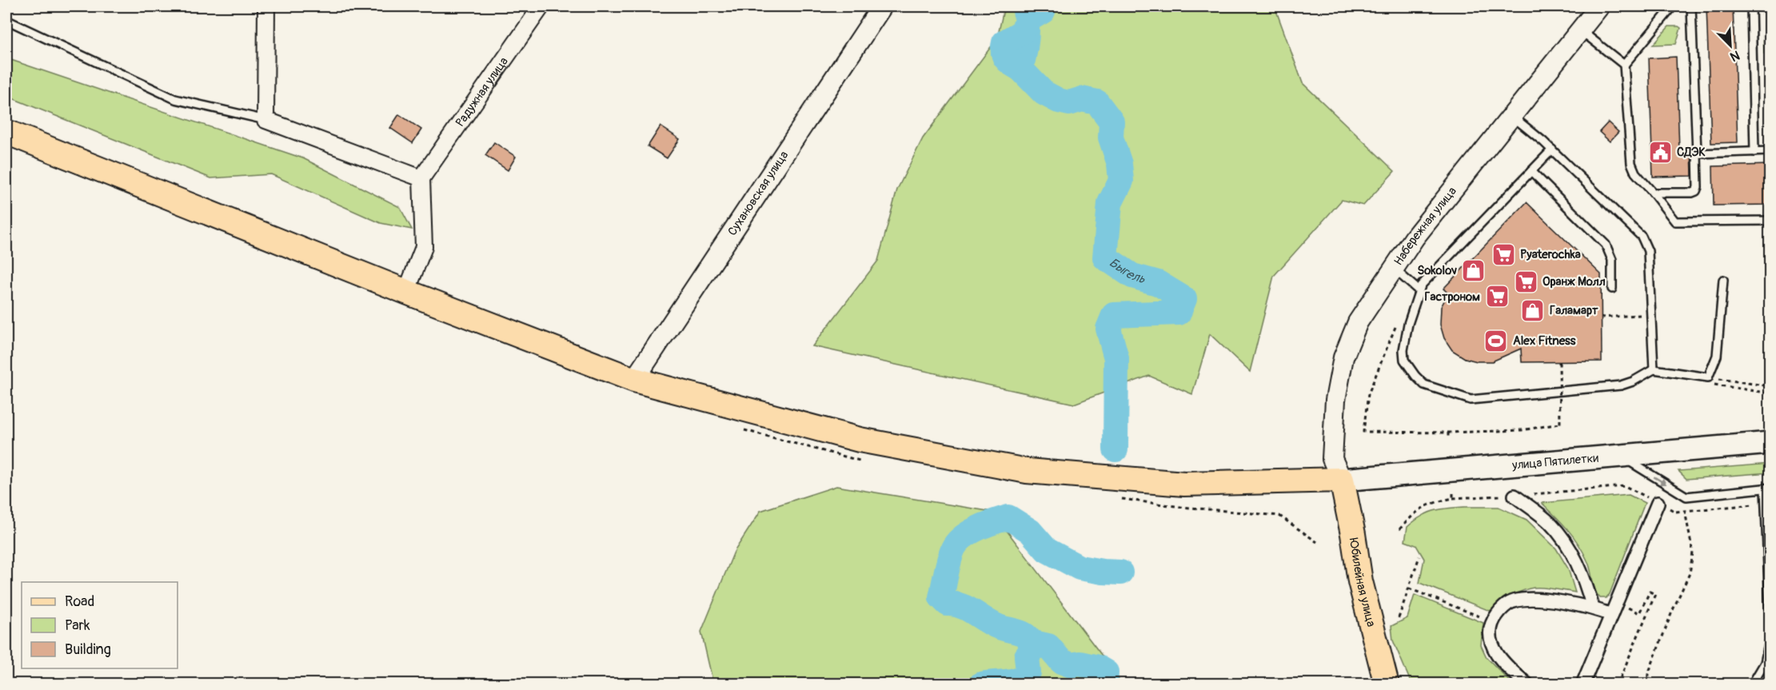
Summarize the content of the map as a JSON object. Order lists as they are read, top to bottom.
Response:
{
  "streets": {
    "main road": ["улица Пятилетки", "Юбилейная улица"],
    "street": ["Радужная улица", "Сухановская улица", "Набережная улица"]
  },
  "crossings": [
    ["Набережная улица", "улица Пятилетки"],
    ["Набережная улица", "Юбилейная улица"],
    ["улица Пятилетки", "Юбилейная улица"]
  ],
  "water": ["Быгель"],
  "places": {
    "public building": ["СДЭК"],
    "supermarket": ["Pyaterochka", "Оранж Молл", "Гастроном"],
    "shop": ["Sokolov", "Галамарт"],
    "sports": ["Alex Fitness"]
  },
  "legend": ["Road", "Park", "Building"],
  "north": "bottom right"
}
